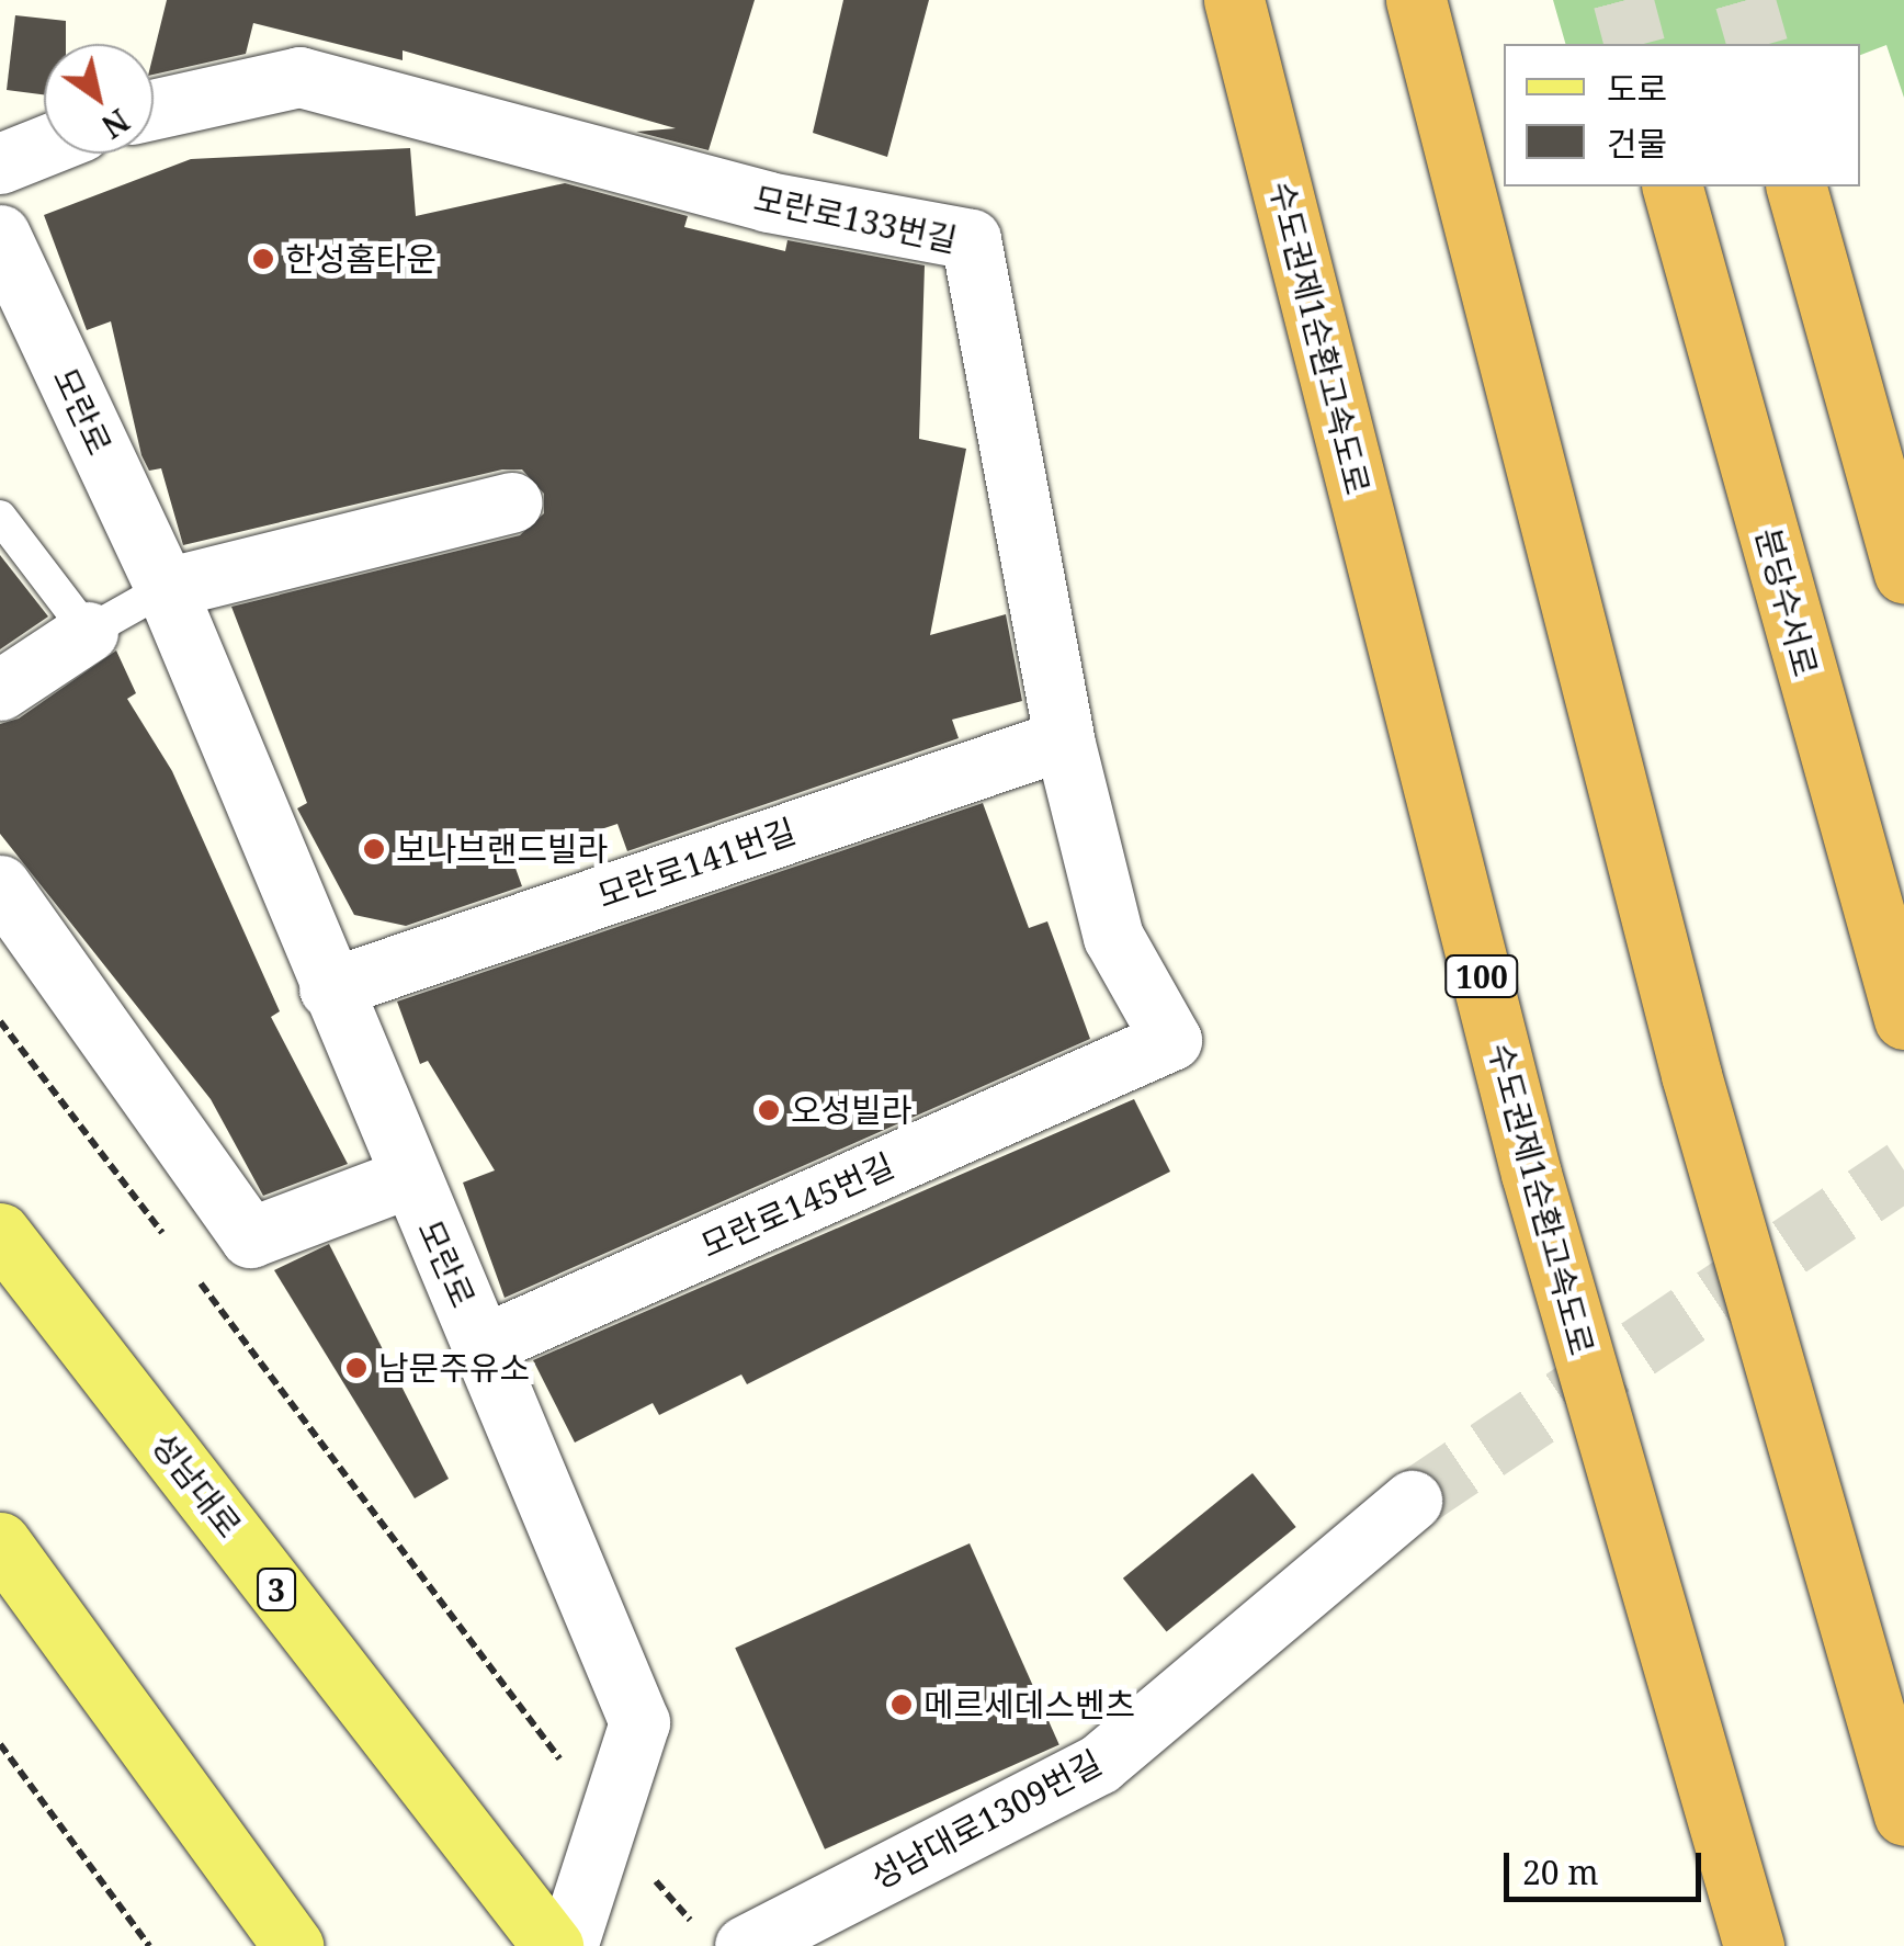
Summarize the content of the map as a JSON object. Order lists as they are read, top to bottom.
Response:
{
  "streets": {
    "highway": ["수도권제1순환고속도로", "분당수서로", "100"],
    "main road": ["성남대로", "3"],
    "street": [
      "모란로133번길",
      "모란로",
      "모란로141번길",
      "모란로145번길",
      "성남대로1309번길"
    ]
  },
  "crossings": [
    ["모란로133번길", "모란로141번길"],
    ["모란로133번길", "모란로145번길"],
    ["모란로", "모란로141번길"],
    ["모란로", "모란로145번길"]
  ],
  "places": [
    "한성홈타운",
    "보나브랜드빌라",
    "오성빌라",
    "남문주유소",
    "메르세데스벤츠"
  ],
  "legend": ["도로", "건물"],
  "scale_bar": "20 m",
  "north": "bottom right"
}
